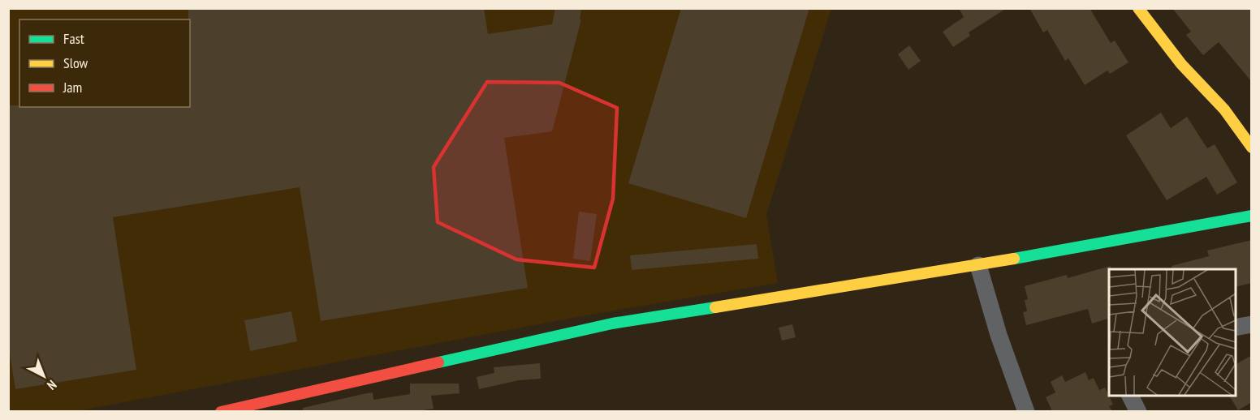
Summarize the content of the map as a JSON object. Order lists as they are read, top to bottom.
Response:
{
  "legend": ["Fast", "Slow", "Jam"],
  "north": "bottom right"
}
